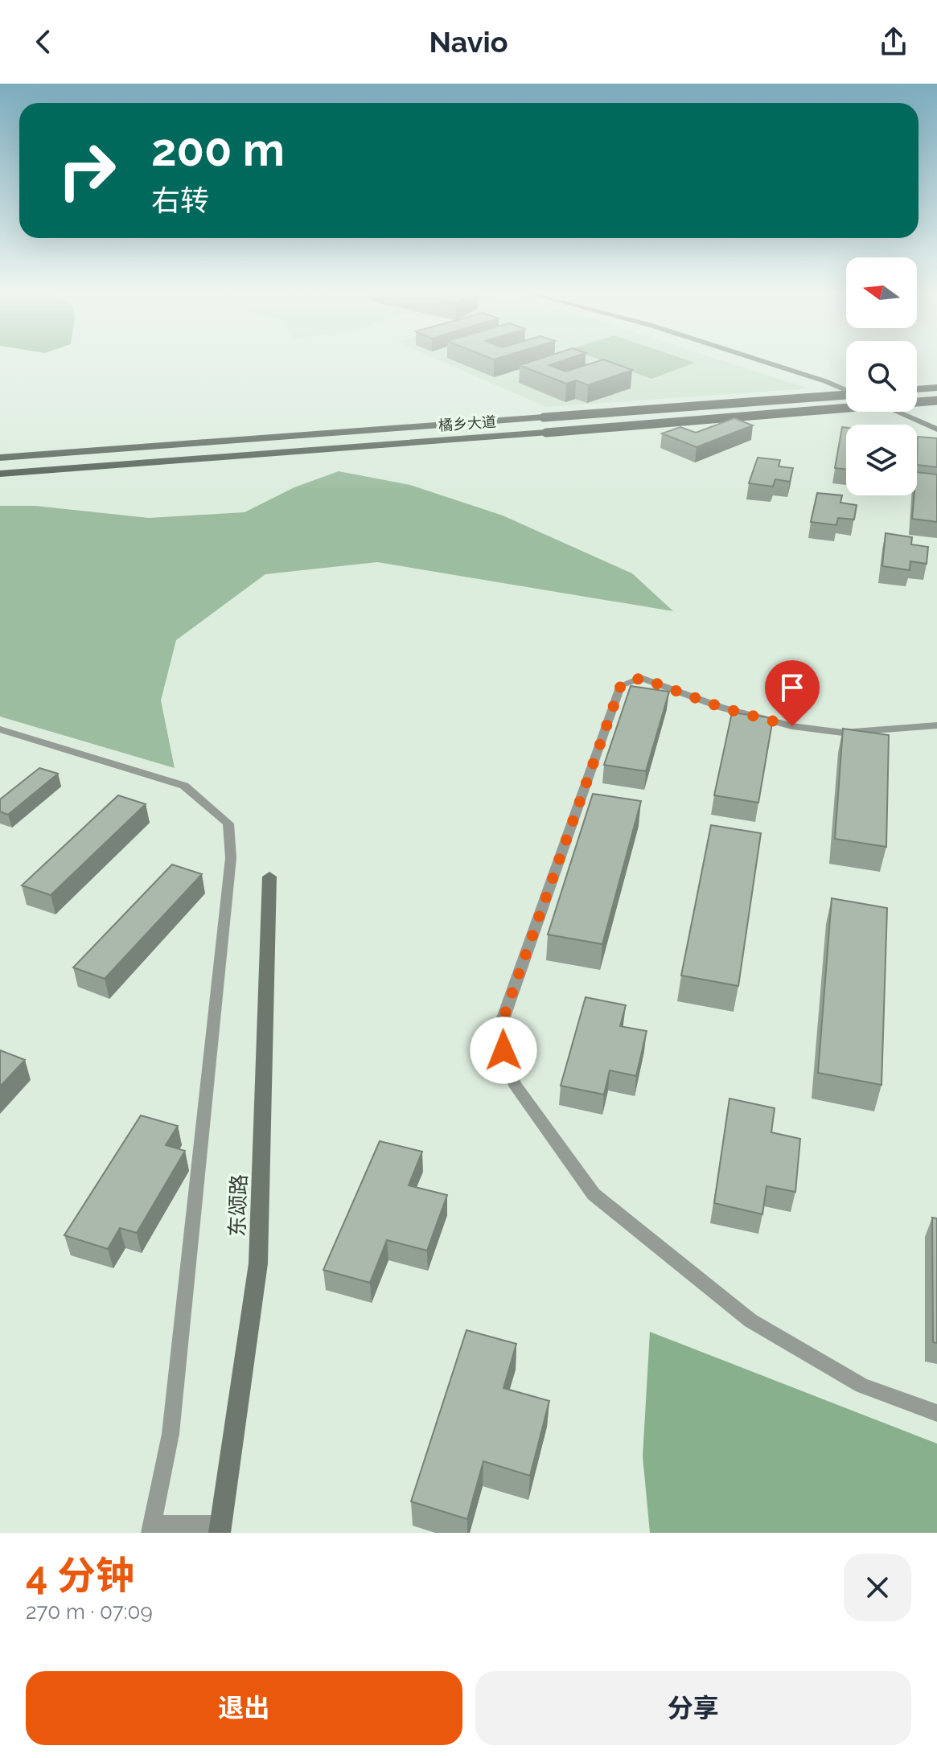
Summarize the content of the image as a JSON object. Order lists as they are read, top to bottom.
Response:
{
  "streets": {
    "main road": ["橘乡大道"],
    "street": ["东颂路"]
  },
  "north": "left",
  "page": {
    "header": "Navio",
    "turn": ["200 m", "右转"],
    "heading": ["4 分钟", "270 m · 07:09"],
    "buttons": ["退出", "分享"]
  }
}
